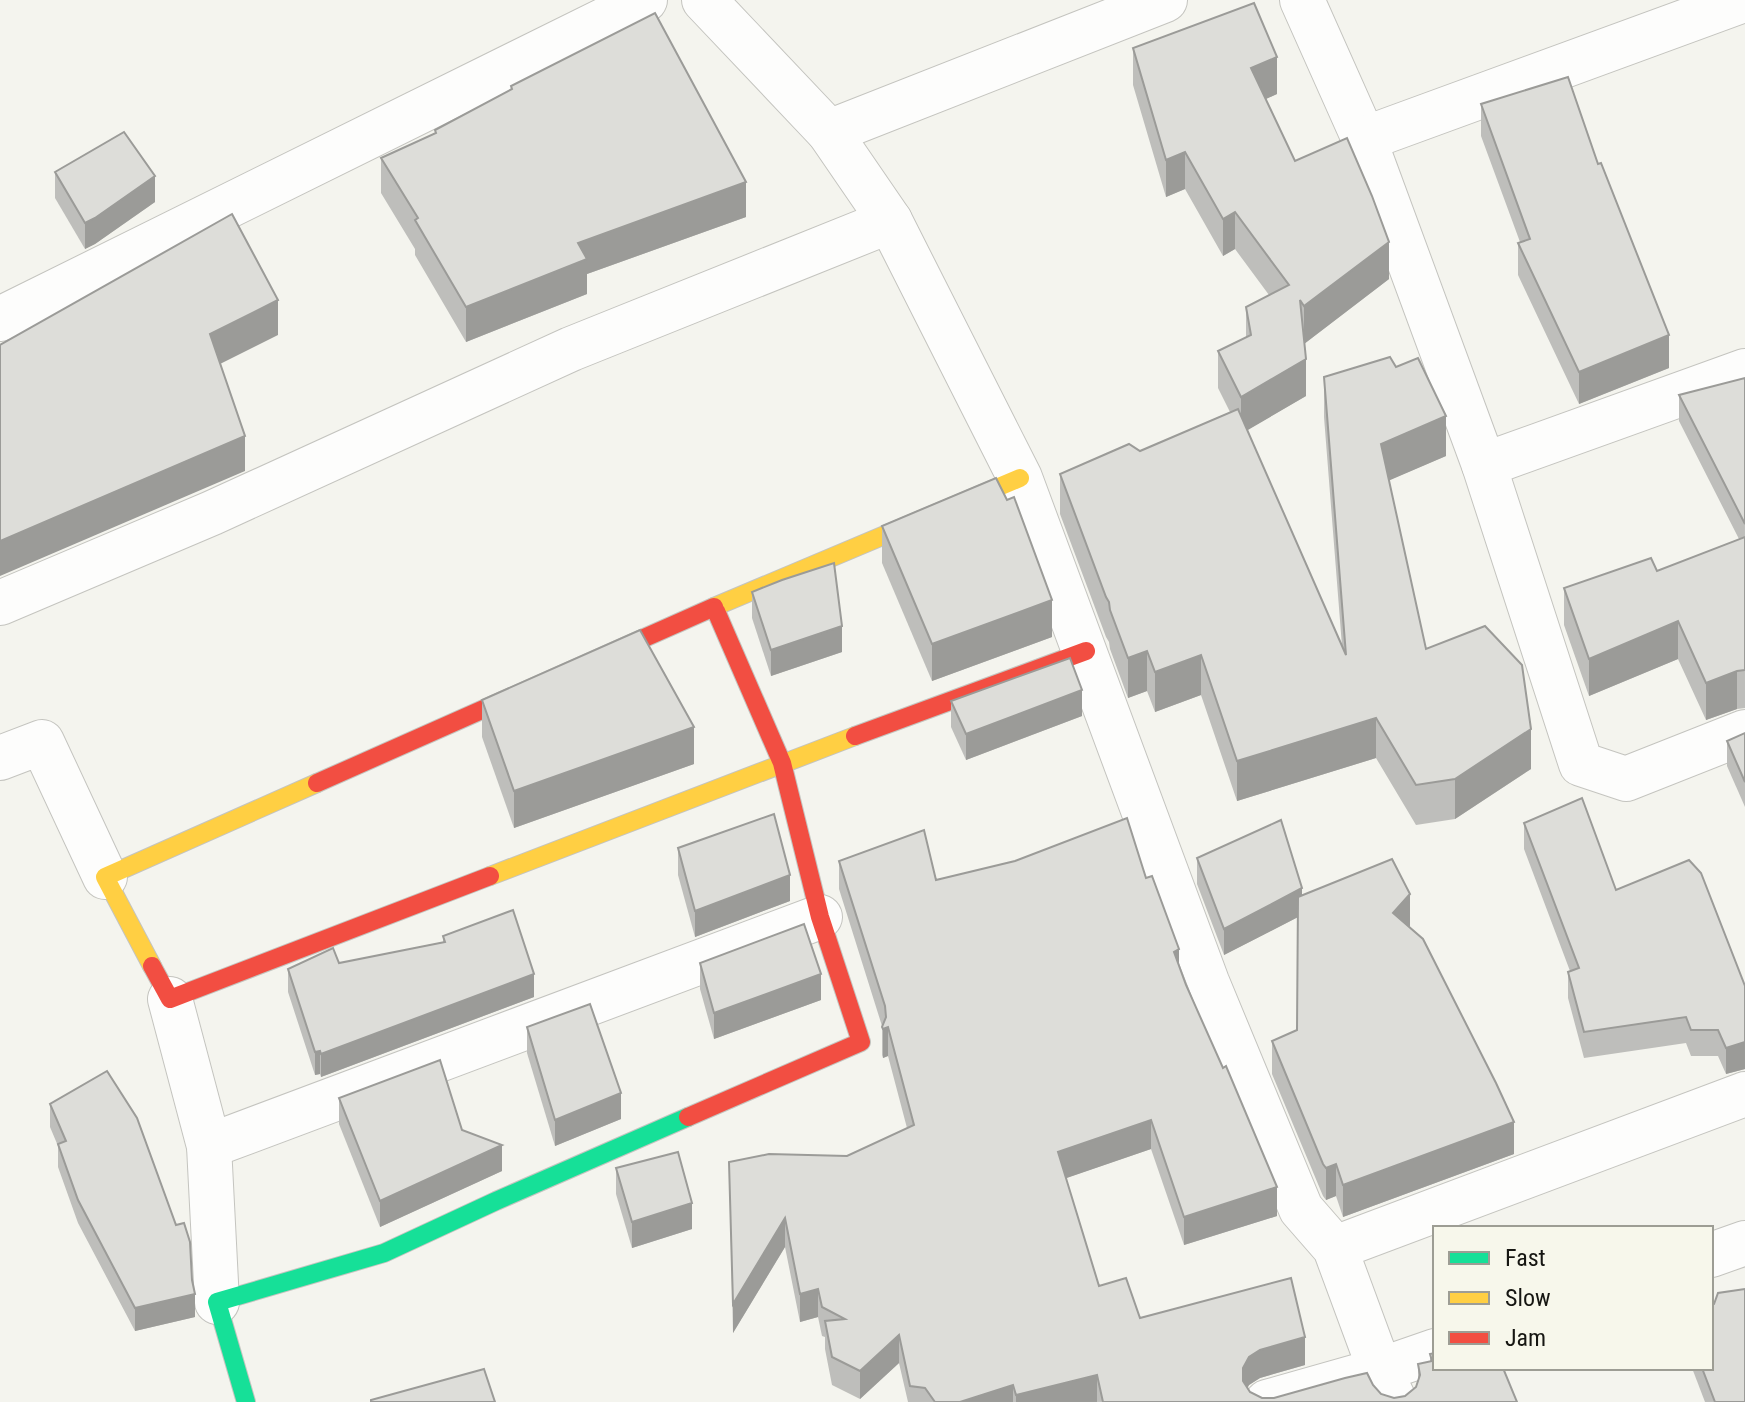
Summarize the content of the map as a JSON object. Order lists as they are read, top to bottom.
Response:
{
  "legend": ["Fast", "Slow", "Jam"]
}
